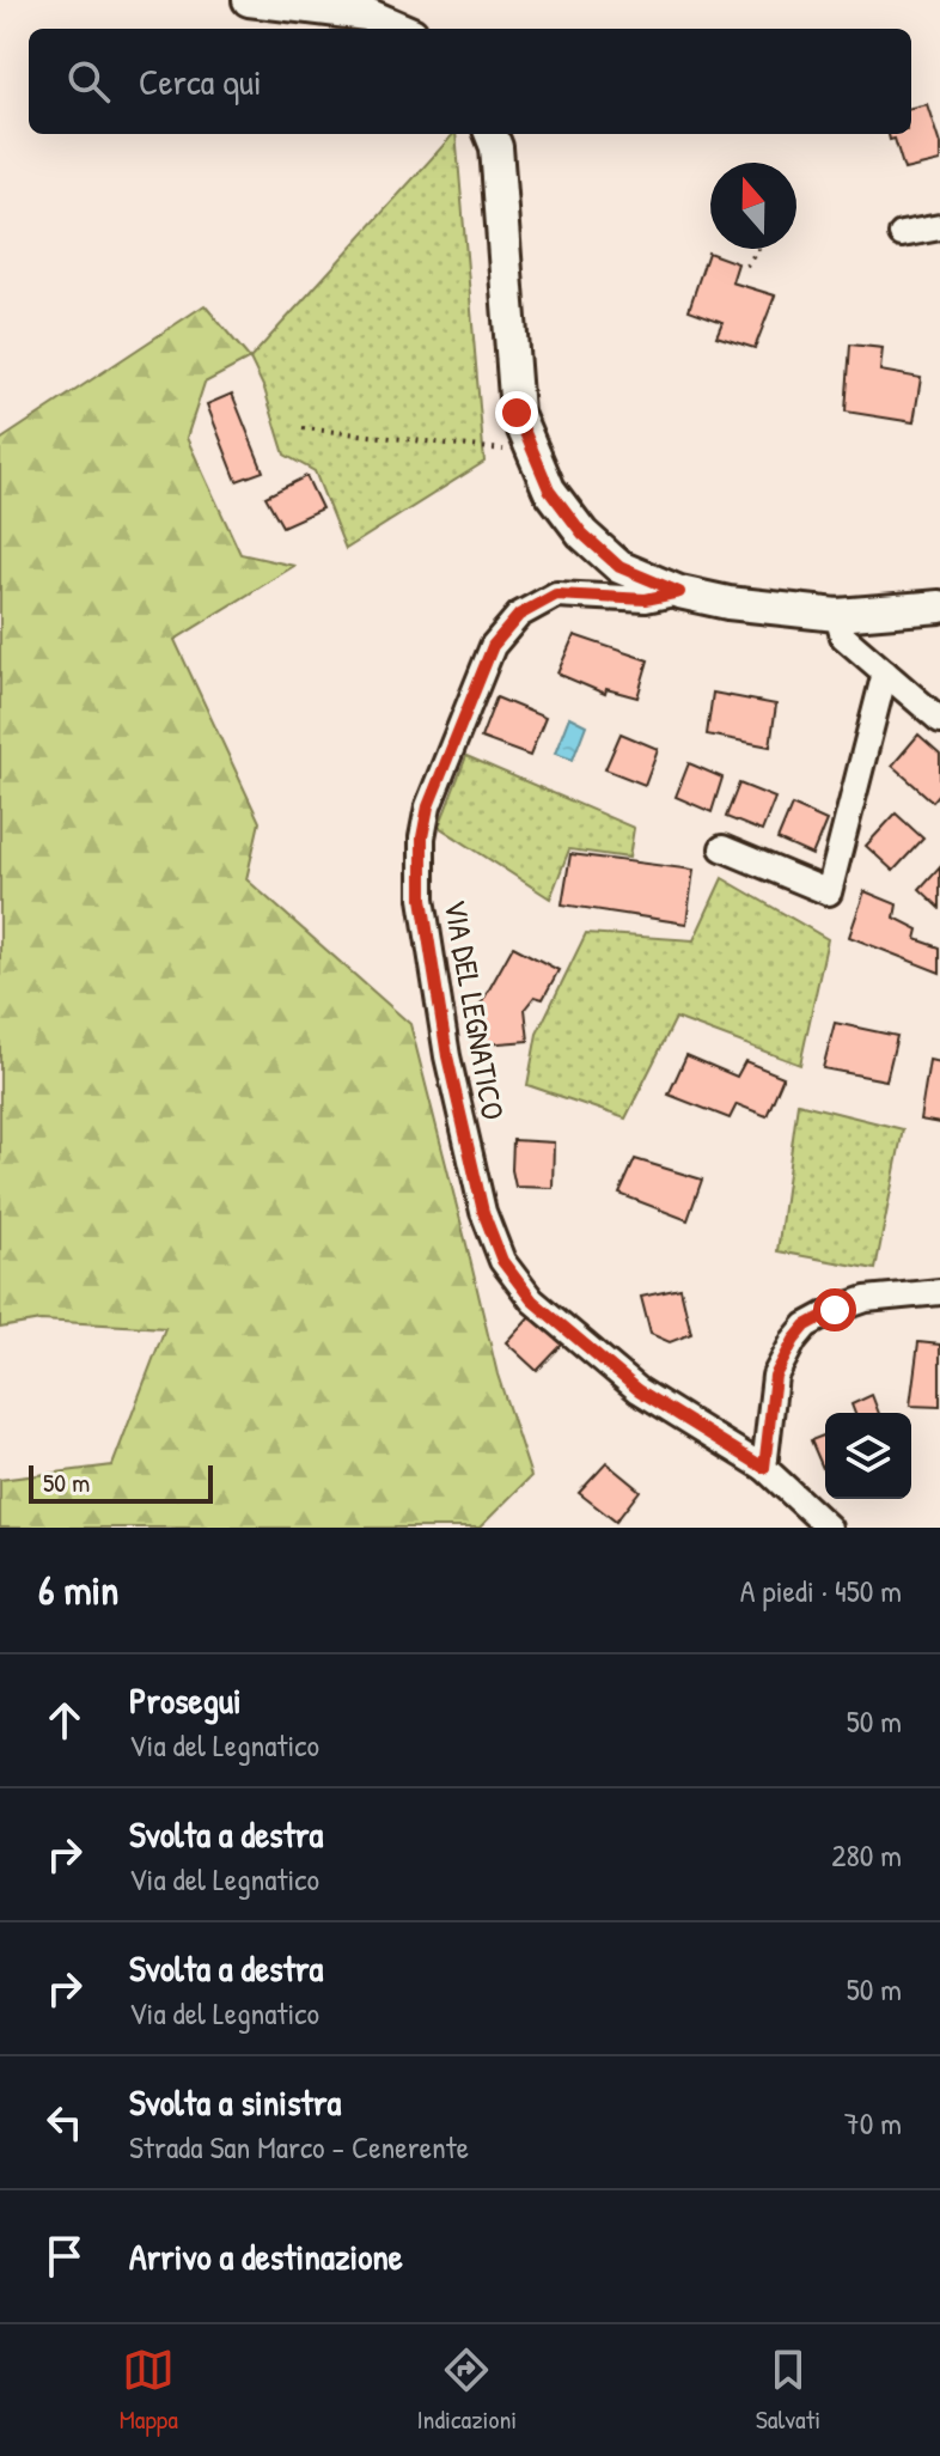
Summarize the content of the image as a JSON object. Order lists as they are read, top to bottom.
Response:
{
  "streets": {
    "street": ["VIA DEL LEGNATICO"]
  },
  "scale_bar": "50 m",
  "north": "top",
  "page": {
    "search": "Cerca qui",
    "scale": "50 m",
    "heading": ["6 min", "A piedi · 450 m"],
    "list": [
      ["Prosegui", "Via del Legnatico", "50 m"],
      ["Svolta a destra", "Via del Legnatico", "280 m"],
      ["Svolta a destra", "Via del Legnatico", "50 m"],
      ["Svolta a sinistra", "Strada San Marco - Cenerente", "70 m"],
      "Arrivo a destinazione"
    ],
    "nav": ["Mappa", "Indicazioni", "Salvati"]
  }
}
